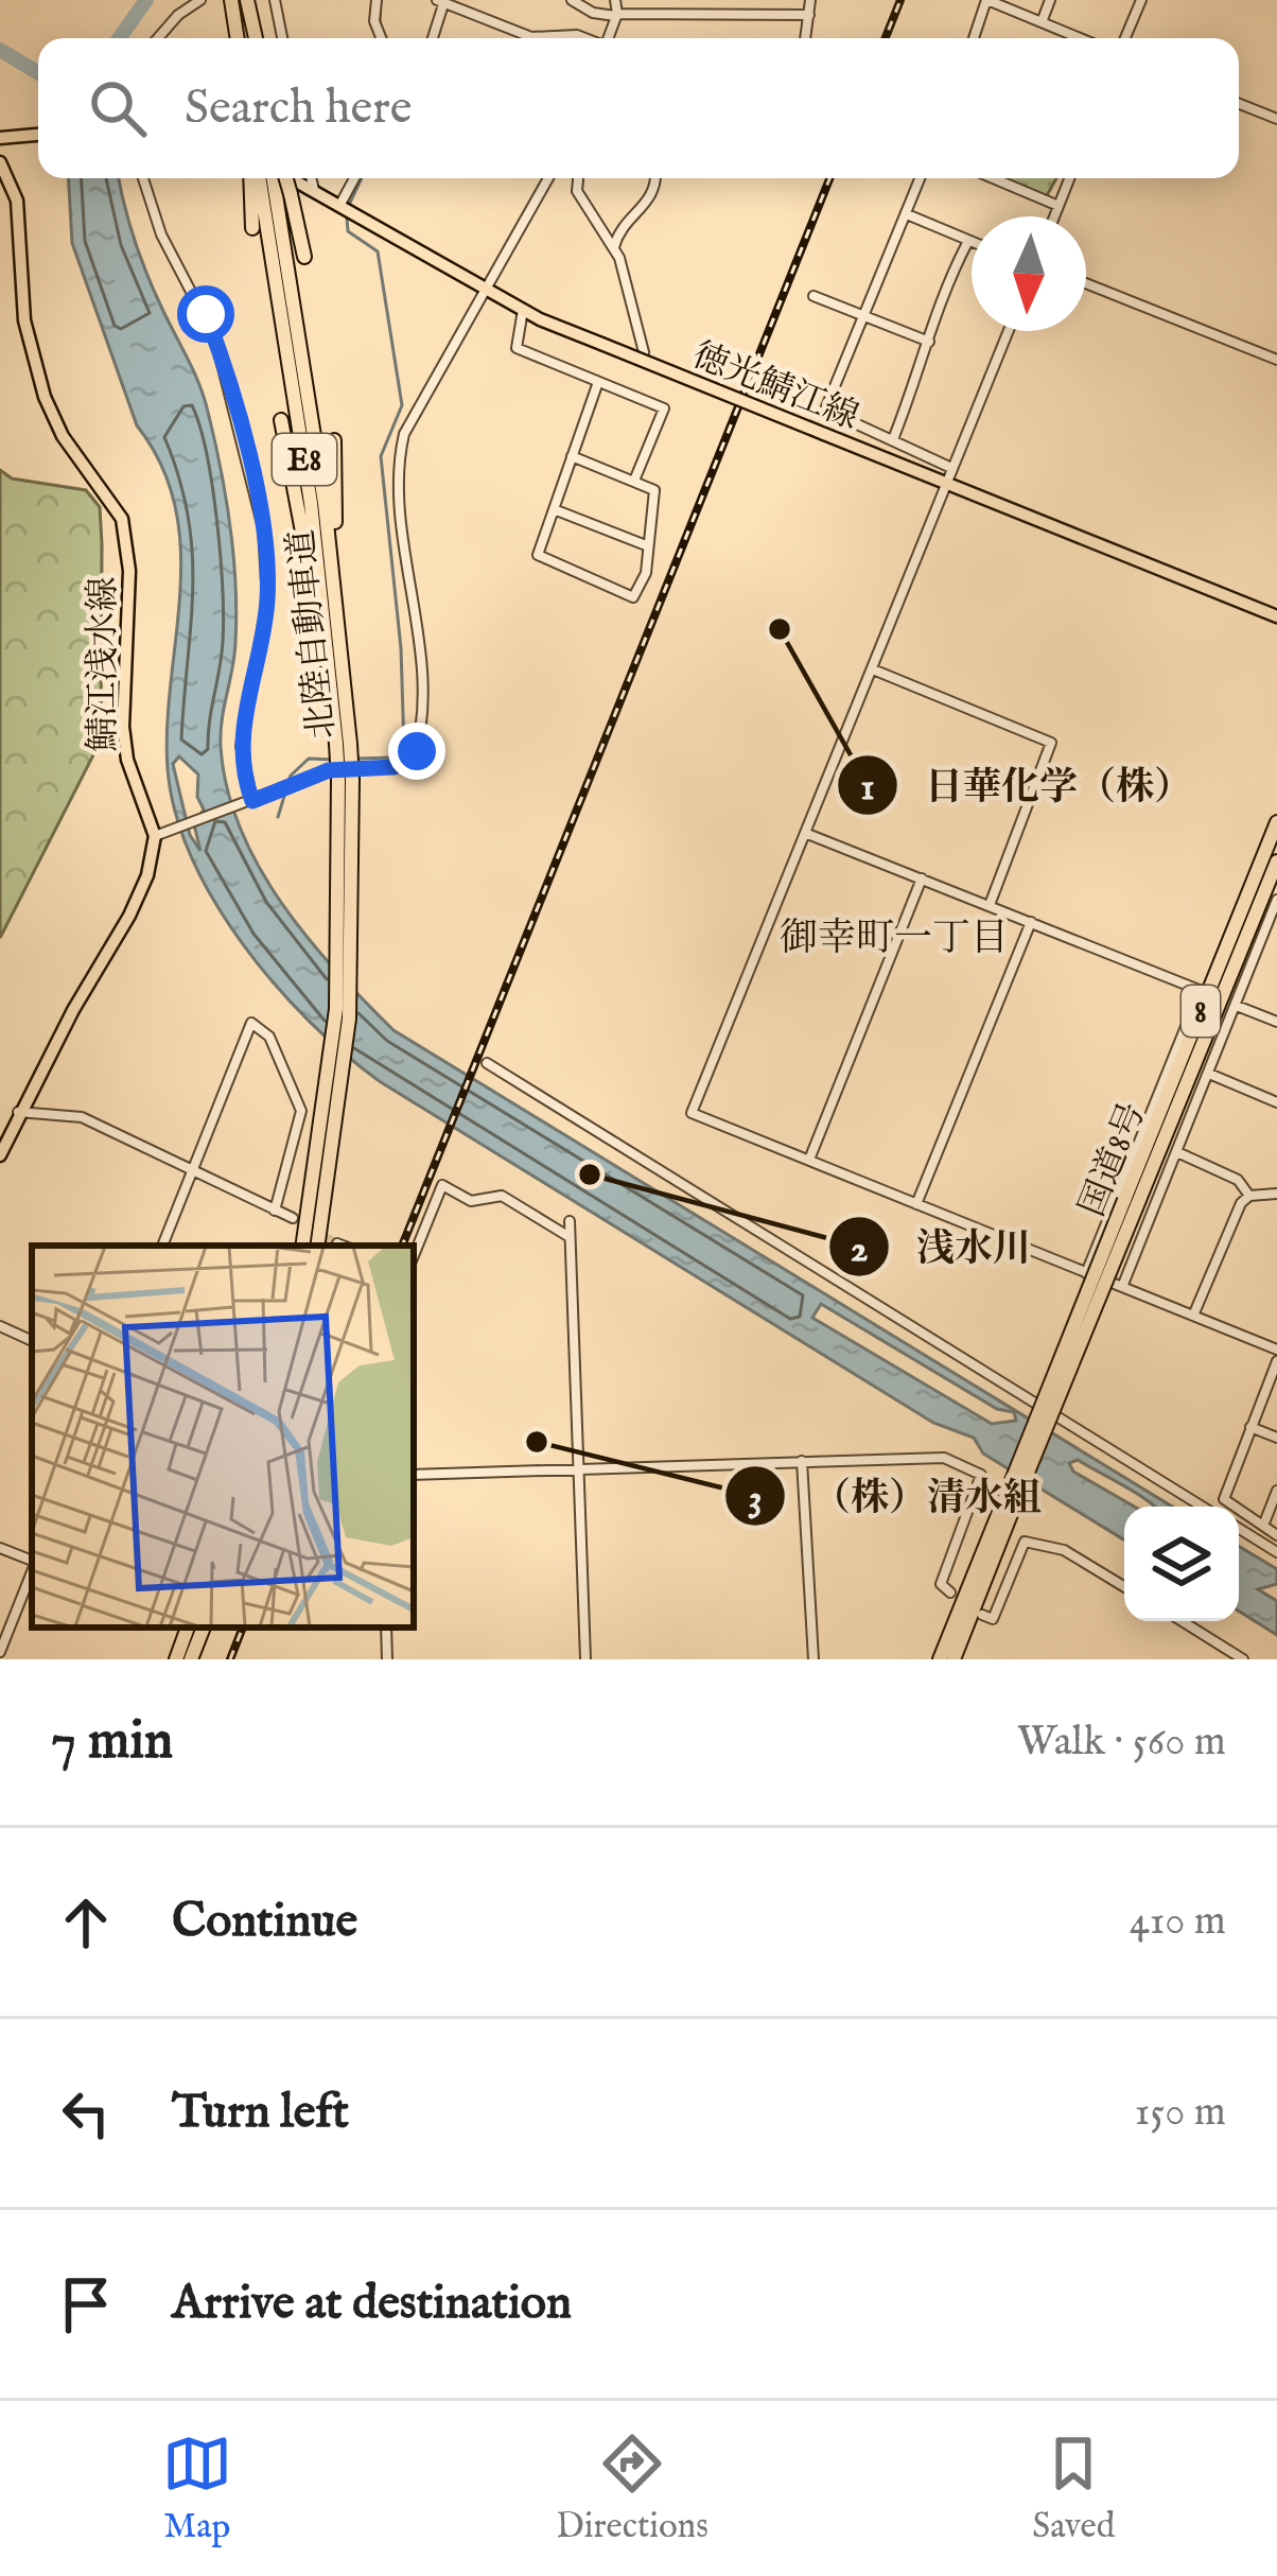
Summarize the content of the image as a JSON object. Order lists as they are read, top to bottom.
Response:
{
  "streets": {
    "highway": [
      "E8",
      "北陸自動車道",
      "8",
      "国道8号"
    ],
    "main road": ["徳光鯖江線", "鯖江浅水線"]
  },
  "districts": ["御幸町一丁目"],
  "places": ["日華化学（株）", "浅水川", "（株）清水組"],
  "north": "bottom",
  "page": {
    "search": "Search here",
    "heading": ["7 min", "Walk · 560 m"],
    "list": [
      ["Continue", "410 m"],
      ["Turn left", "150 m"],
      "Arrive at destination"
    ],
    "nav": ["Map", "Directions", "Saved"]
  }
}
